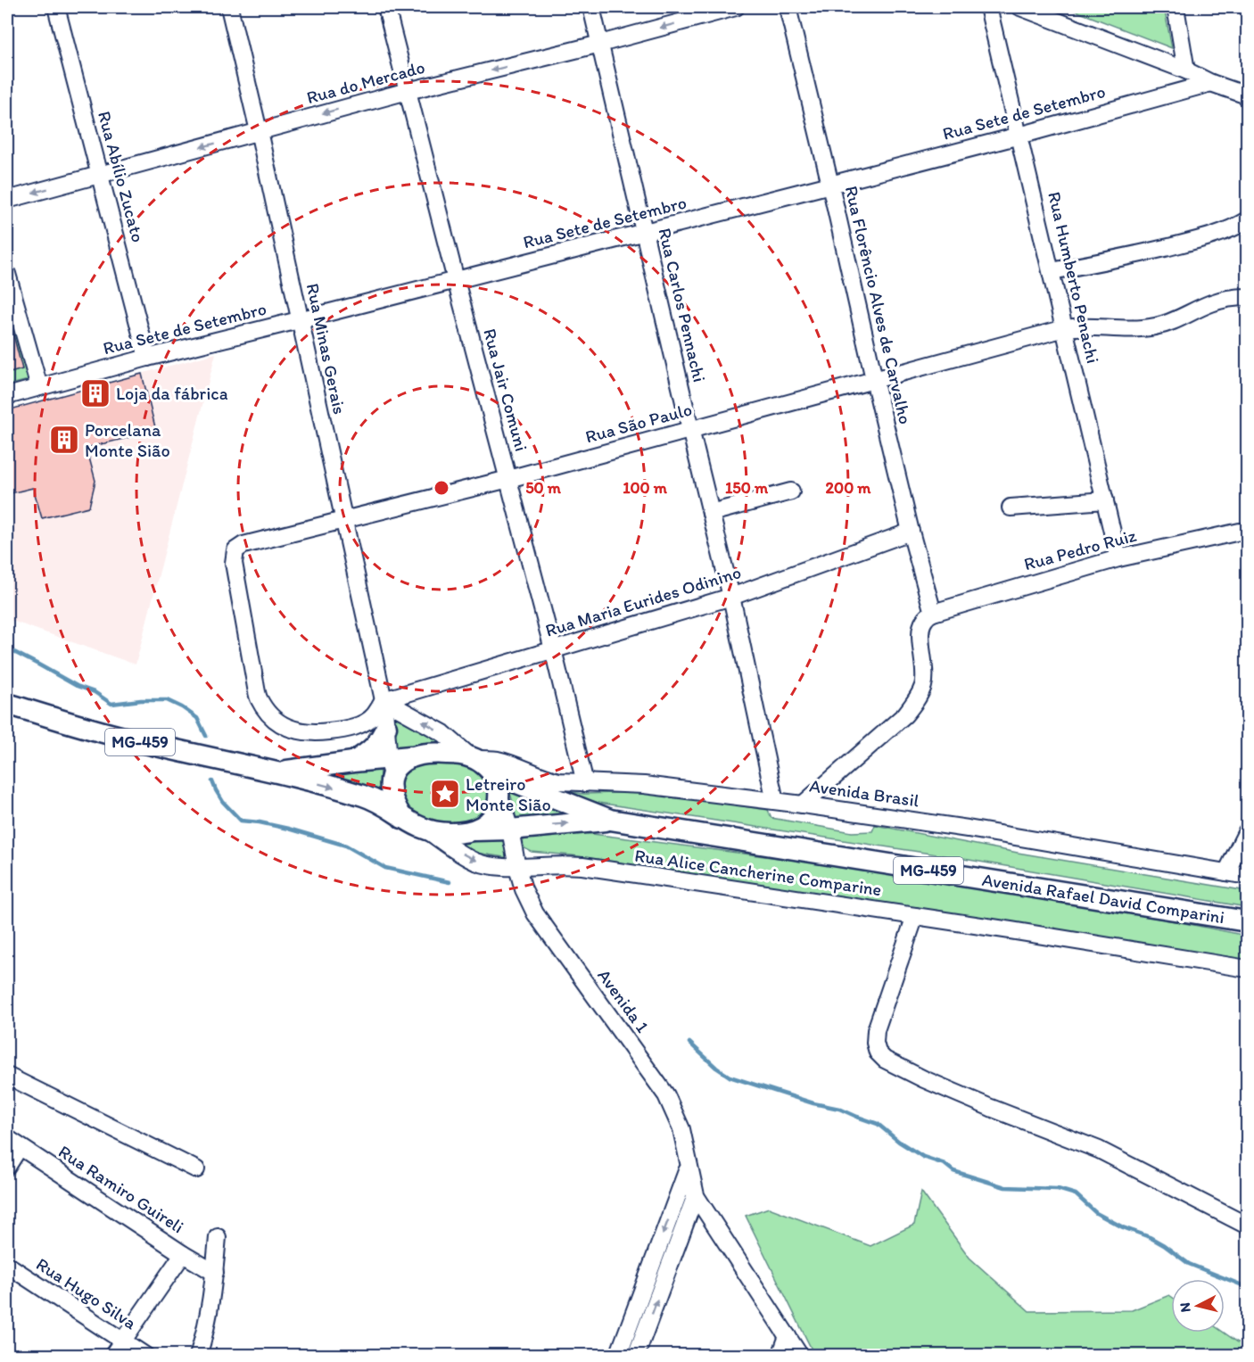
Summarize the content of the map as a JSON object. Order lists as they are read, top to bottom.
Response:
{
  "streets": {
    "main road": ["MG-459", "Avenida Rafael David Comparini"],
    "street": [
      "Rua do Mercado",
      "Rua Sete de Setembro",
      "Rua Abílio Zucato",
      "Rua Humberto Penachi",
      "Rua Carlos Pennachi",
      "Rua Florêncio Alves de Carvalho",
      "Rua Minas Gerais",
      "Rua Jair Comuni",
      "Rua São Paulo",
      "Rua Pedro Ruiz",
      "Rua Maria Eurides Odinino",
      "Avenida Brasil",
      "Rua Alice Cancherine Comparine",
      "Avenida 1",
      "Rua Ramiro Guireli",
      "Rua Hugo Silva"
    ]
  },
  "crossings": [
    ["Rua do Mercado", "Rua Abílio Zucato"],
    ["Rua do Mercado", "Rua Carlos Pennachi"],
    ["Rua do Mercado", "Rua Minas Gerais"],
    ["Rua do Mercado", "Rua Jair Comuni"],
    ["Rua Sete de Setembro", "Rua Abílio Zucato"],
    ["Rua Sete de Setembro", "Rua Humberto Penachi"],
    ["Rua Sete de Setembro", "Rua Carlos Pennachi"],
    ["Rua Sete de Setembro", "Rua Florêncio Alves de Carvalho"],
    ["Rua Sete de Setembro", "Rua Minas Gerais"],
    ["Rua Sete de Setembro", "Rua Jair Comuni"],
    ["Rua Humberto Penachi", "Rua São Paulo"],
    ["Rua Humberto Penachi", "Rua Pedro Ruiz"],
    ["Rua Carlos Pennachi", "Rua São Paulo"],
    ["Rua Carlos Pennachi", "Rua Maria Eurides Odinino"],
    ["Rua Carlos Pennachi", "Avenida Brasil"],
    ["Rua Florêncio Alves de Carvalho", "Rua São Paulo"],
    ["Rua Florêncio Alves de Carvalho", "Rua Pedro Ruiz"],
    ["Rua Florêncio Alves de Carvalho", "Rua Maria Eurides Odinino"],
    ["Rua Minas Gerais", "Rua São Paulo"],
    ["Rua Minas Gerais", "Rua Maria Eurides Odinino"],
    ["Rua Minas Gerais", "Avenida Brasil"],
    ["Rua Minas Gerais", "Rua Alice Cancherine Comparine"],
    ["Rua Minas Gerais", "Avenida Rafael David Comparini"],
    ["Rua Minas Gerais", "Avenida 1"],
    ["Rua Jair Comuni", "Rua São Paulo"],
    ["Rua Jair Comuni", "Rua Maria Eurides Odinino"],
    ["Rua Jair Comuni", "Avenida Brasil"],
    ["Rua São Paulo", "Rua Maria Eurides Odinino"],
    ["Avenida Brasil", "Rua Alice Cancherine Comparine"],
    ["Avenida Brasil", "Avenida Rafael David Comparini"],
    ["Avenida Brasil", "Avenida 1"],
    ["Rua Alice Cancherine Comparine", "Avenida Rafael David Comparini"],
    ["Rua Alice Cancherine Comparine", "Avenida 1"],
    ["Avenida Rafael David Comparini", "Avenida 1"]
  ],
  "one_way": ["Rua do Mercado"],
  "places": {
    "building": ["Loja da fábrica", "Porcelana Monte Sião"],
    "place": ["Letreiro Monte Sião"]
  },
  "north": "left",
  "rings": [
    "50 m",
    "100 m",
    "150 m",
    "200 m"
  ]
}
